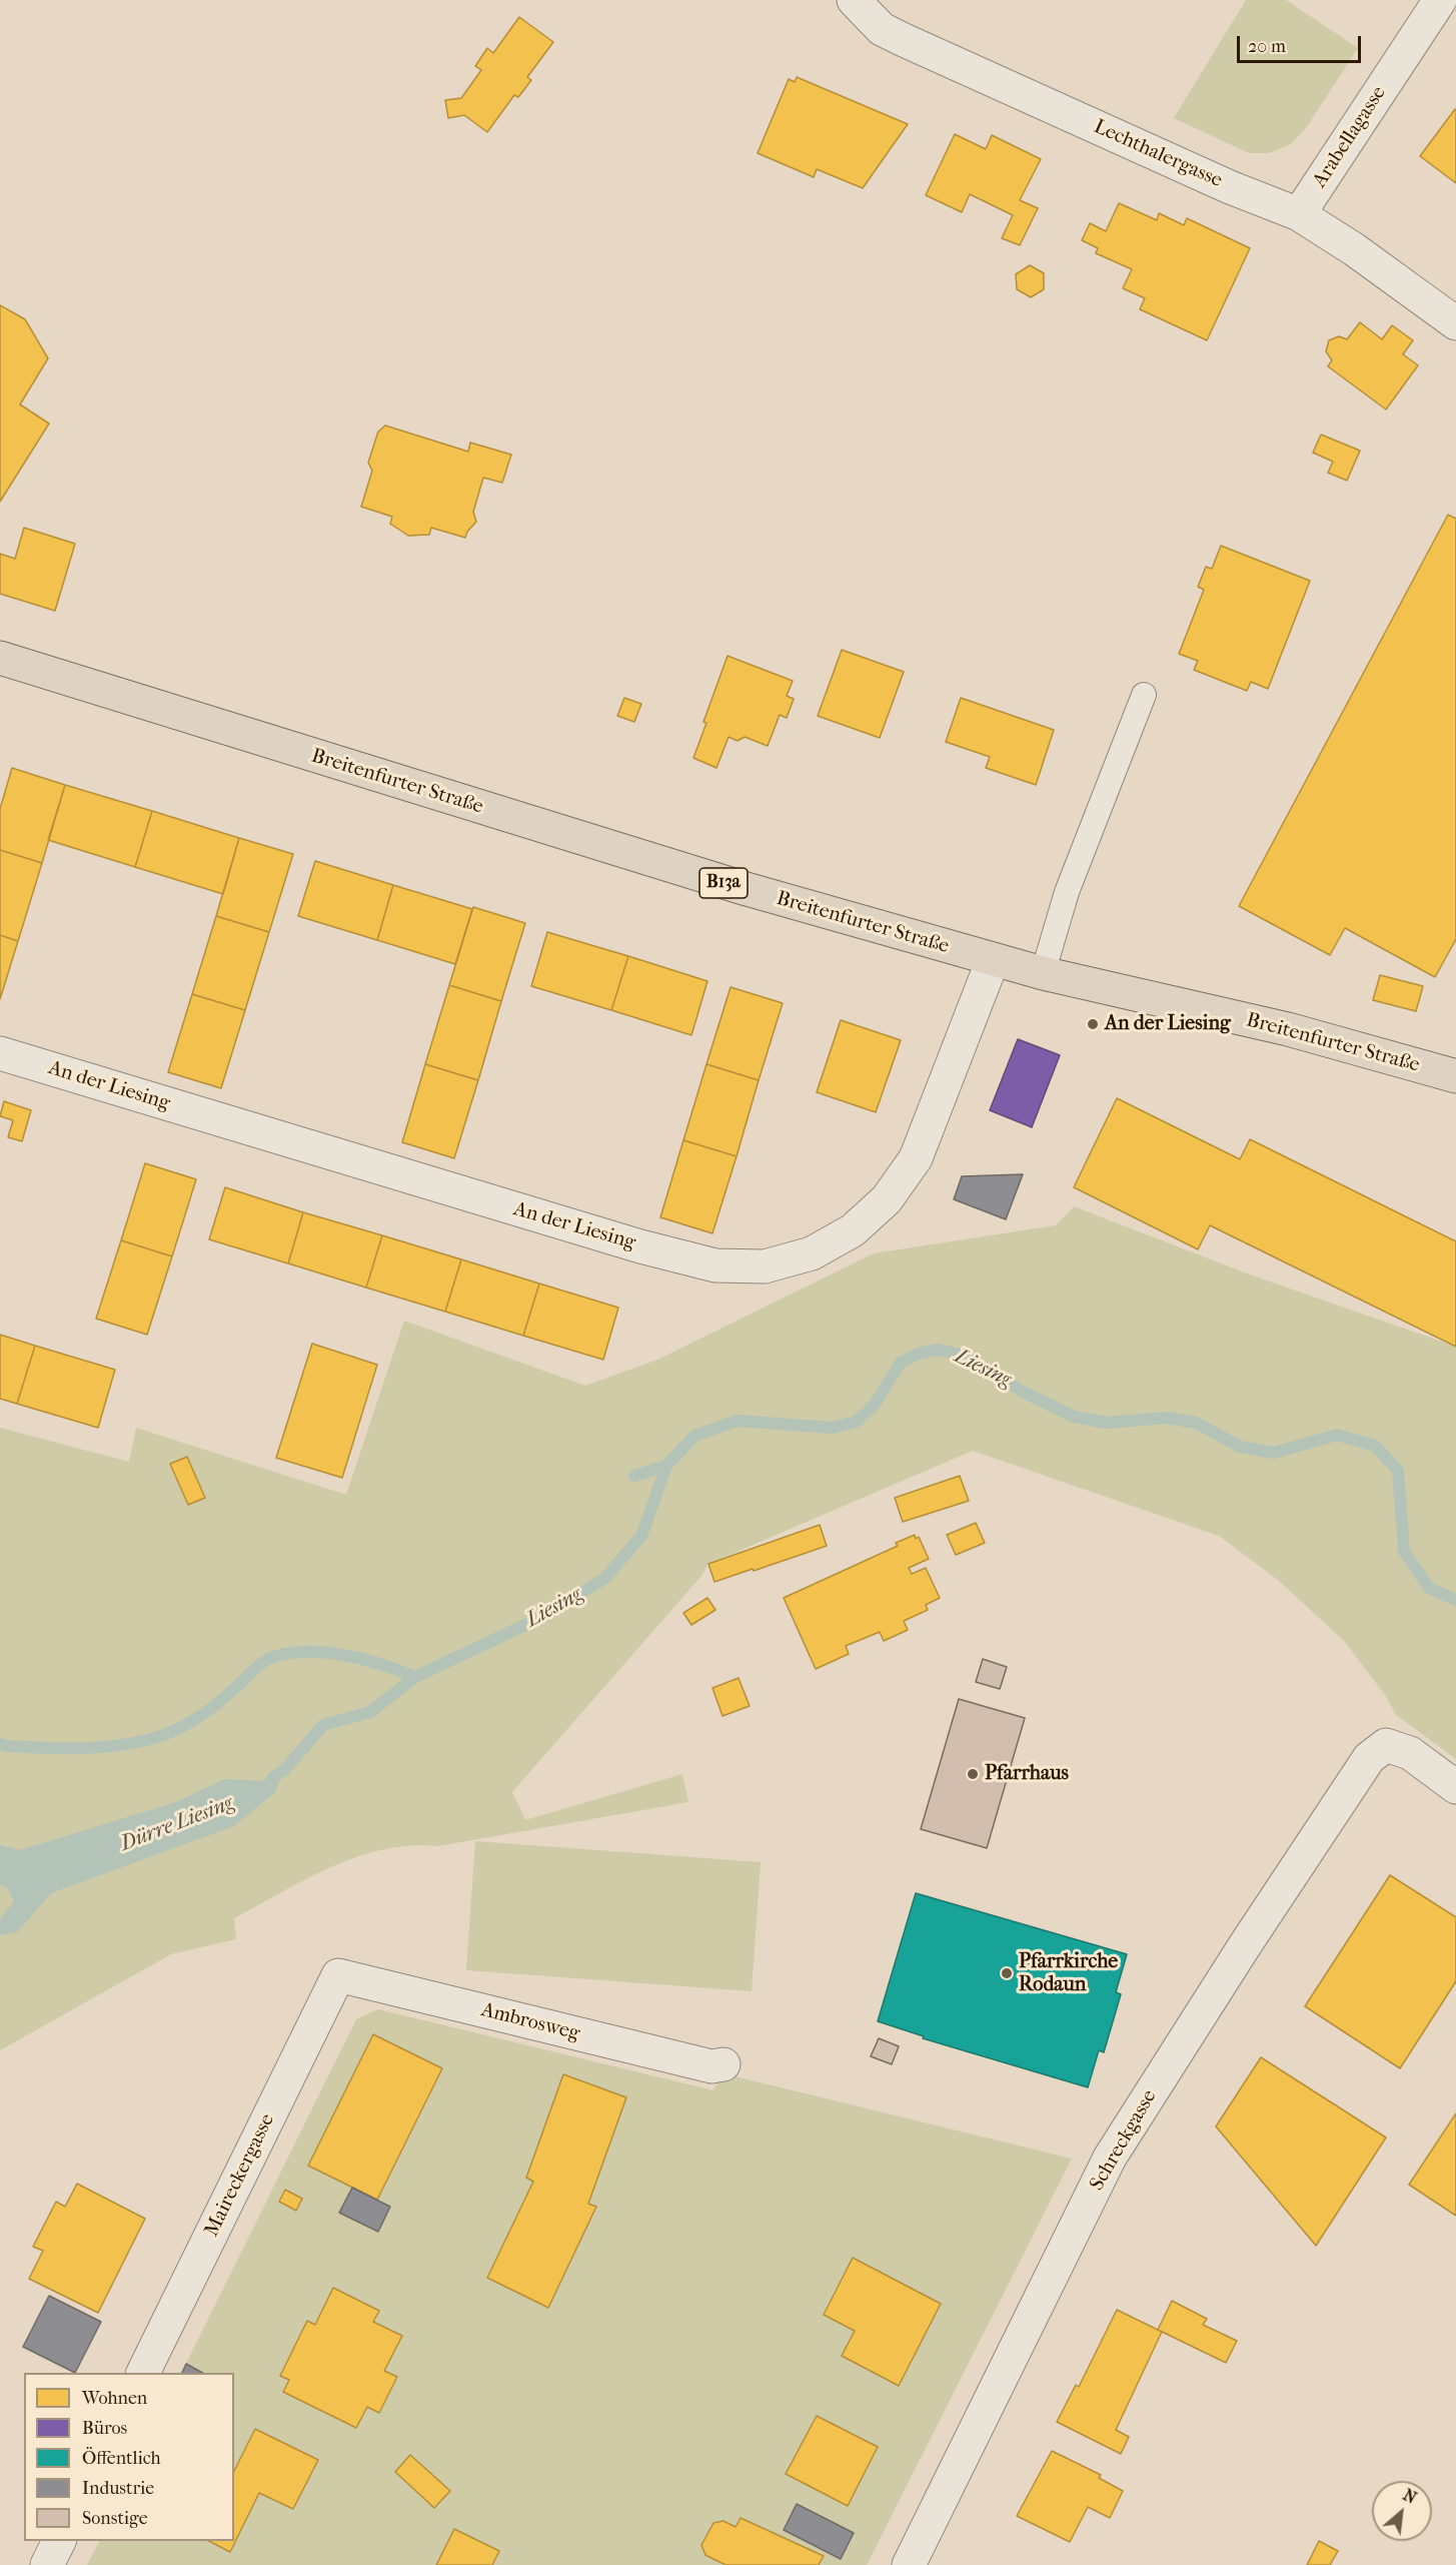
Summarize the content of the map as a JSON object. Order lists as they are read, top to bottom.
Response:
{
  "streets": {
    "main road": ["Breitenfurter Straße", "B13a"],
    "street": [
      "Arabellagasse",
      "Lechthalergasse",
      "An der Liesing",
      "Ambrosweg",
      "Schreckgasse",
      "Maireckergasse"
    ]
  },
  "crossings": [
    ["Arabellagasse", "Lechthalergasse"],
    ["Breitenfurter Straße", "An der Liesing"],
    ["Ambrosweg", "Maireckergasse"]
  ],
  "water": ["Liesing", "Dürre Liesing"],
  "places": ["An der Liesing", "Pfarrhaus", "Pfarrkirche Rodaun"],
  "legend": [
    "Wohnen",
    "Büros",
    "Öffentlich",
    "Industrie",
    "Sonstige"
  ],
  "scale_bar": "20 m",
  "north": "top right"
}
